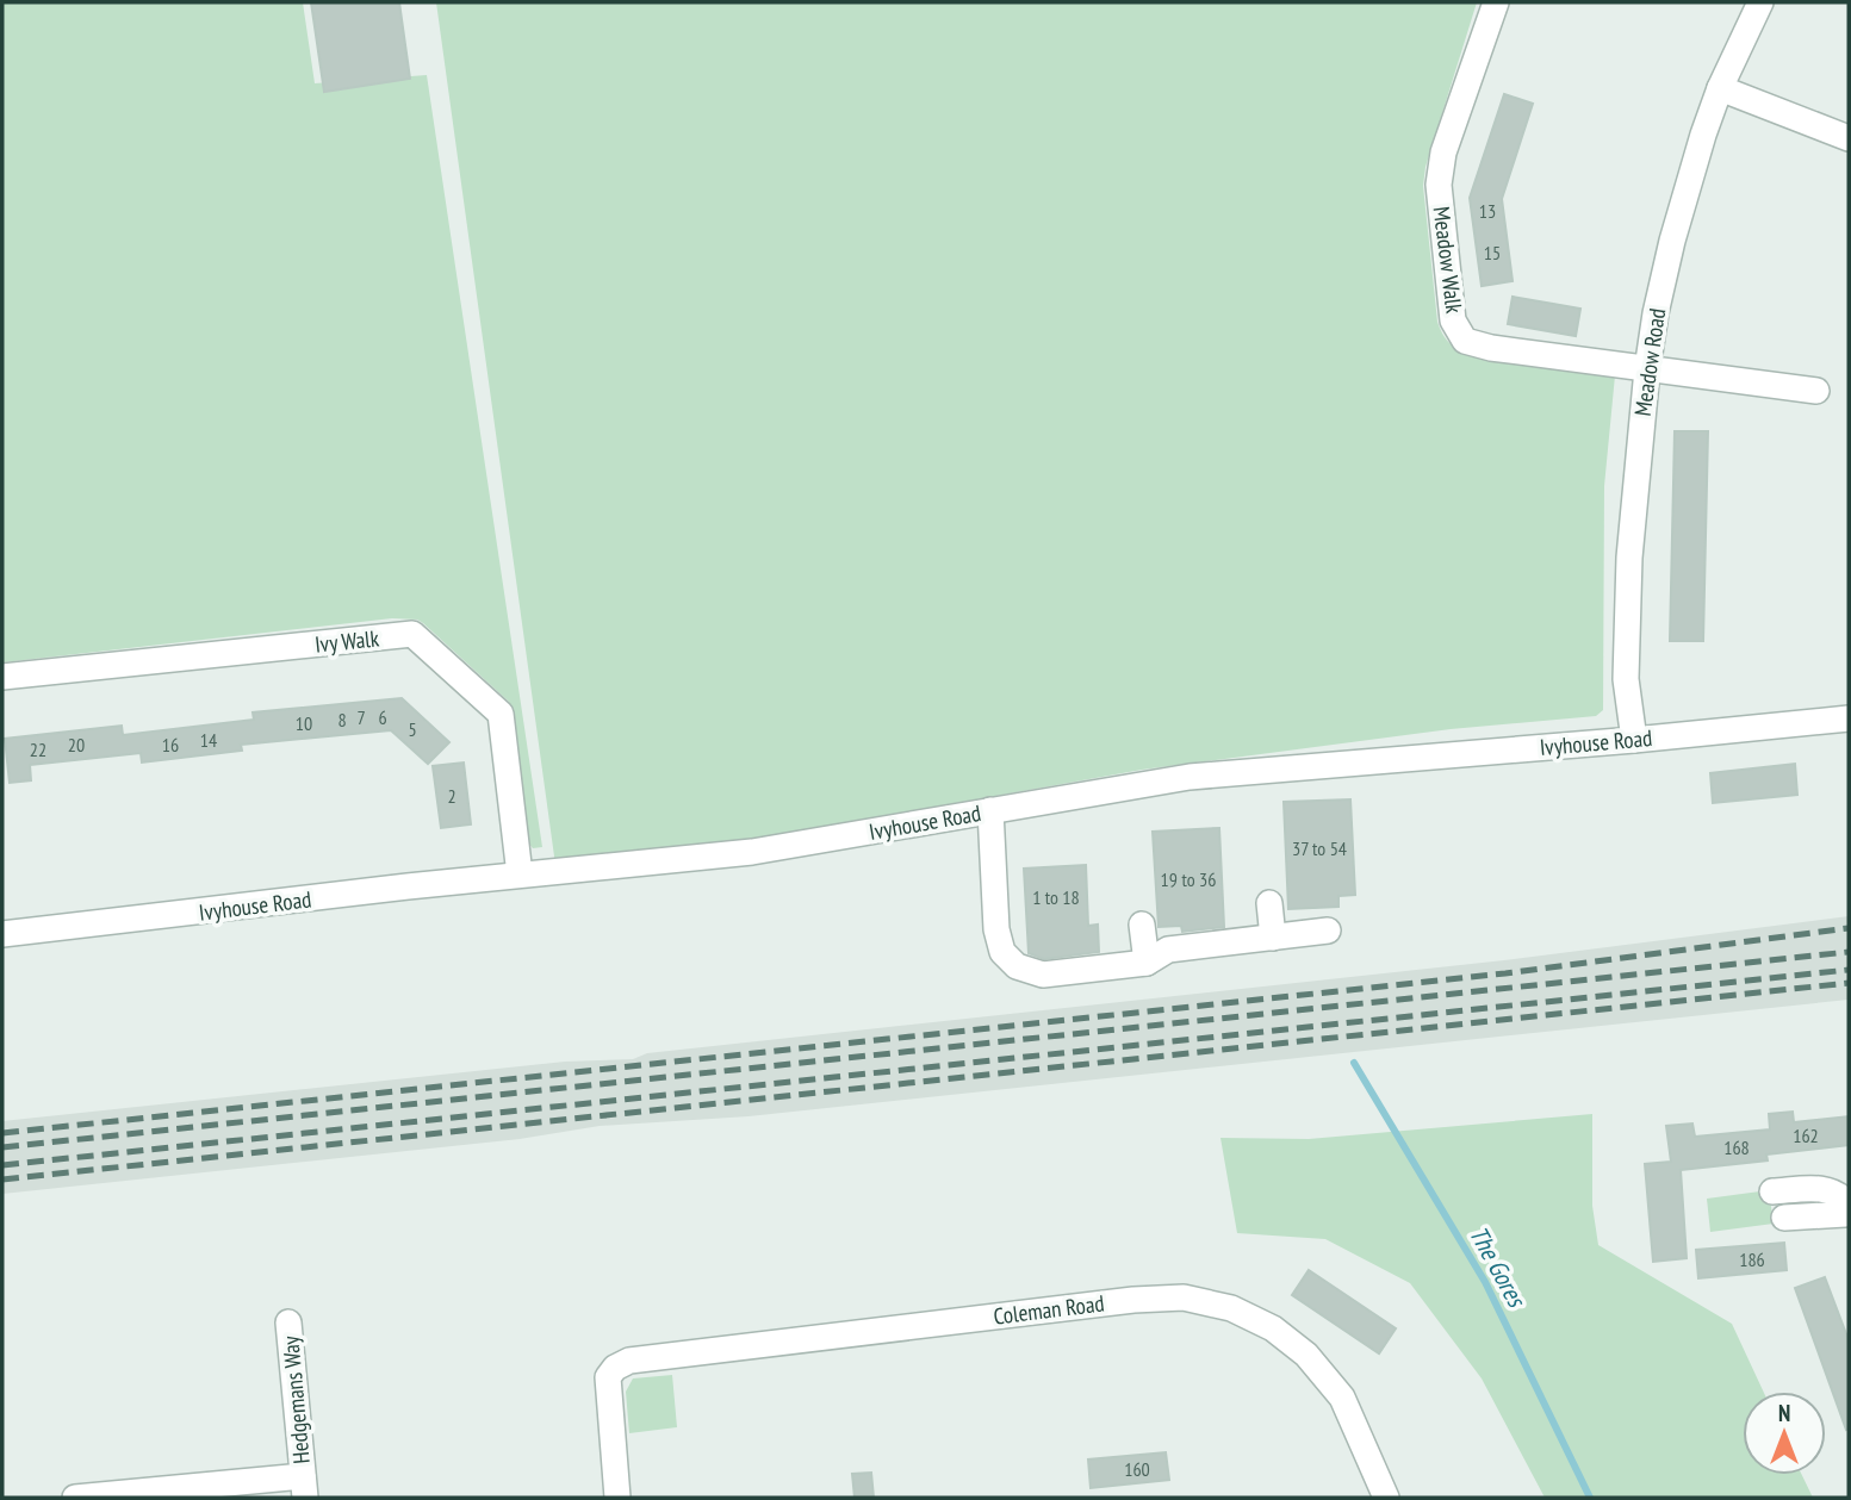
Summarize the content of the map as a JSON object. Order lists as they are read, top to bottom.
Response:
{
  "streets": {
    "street": [
      "Meadow Walk",
      "Meadow Road",
      "Ivy Walk",
      "Ivyhouse Road",
      "Coleman Road",
      "Hedgemans Way"
    ]
  },
  "crossings": [
    ["Meadow Walk", "Meadow Road"],
    ["Meadow Road", "Ivyhouse Road"],
    ["Ivy Walk", "Ivyhouse Road"]
  ],
  "water": ["The Gores"],
  "house_numbers": [
    "13",
    "15",
    "7",
    "6",
    "8",
    "10",
    "5",
    "14",
    "20",
    "16",
    "22",
    "2",
    "37 to 54",
    "19 to 36",
    "1 to 18",
    "162",
    "168",
    "186",
    "160"
  ],
  "north": "top"
}
